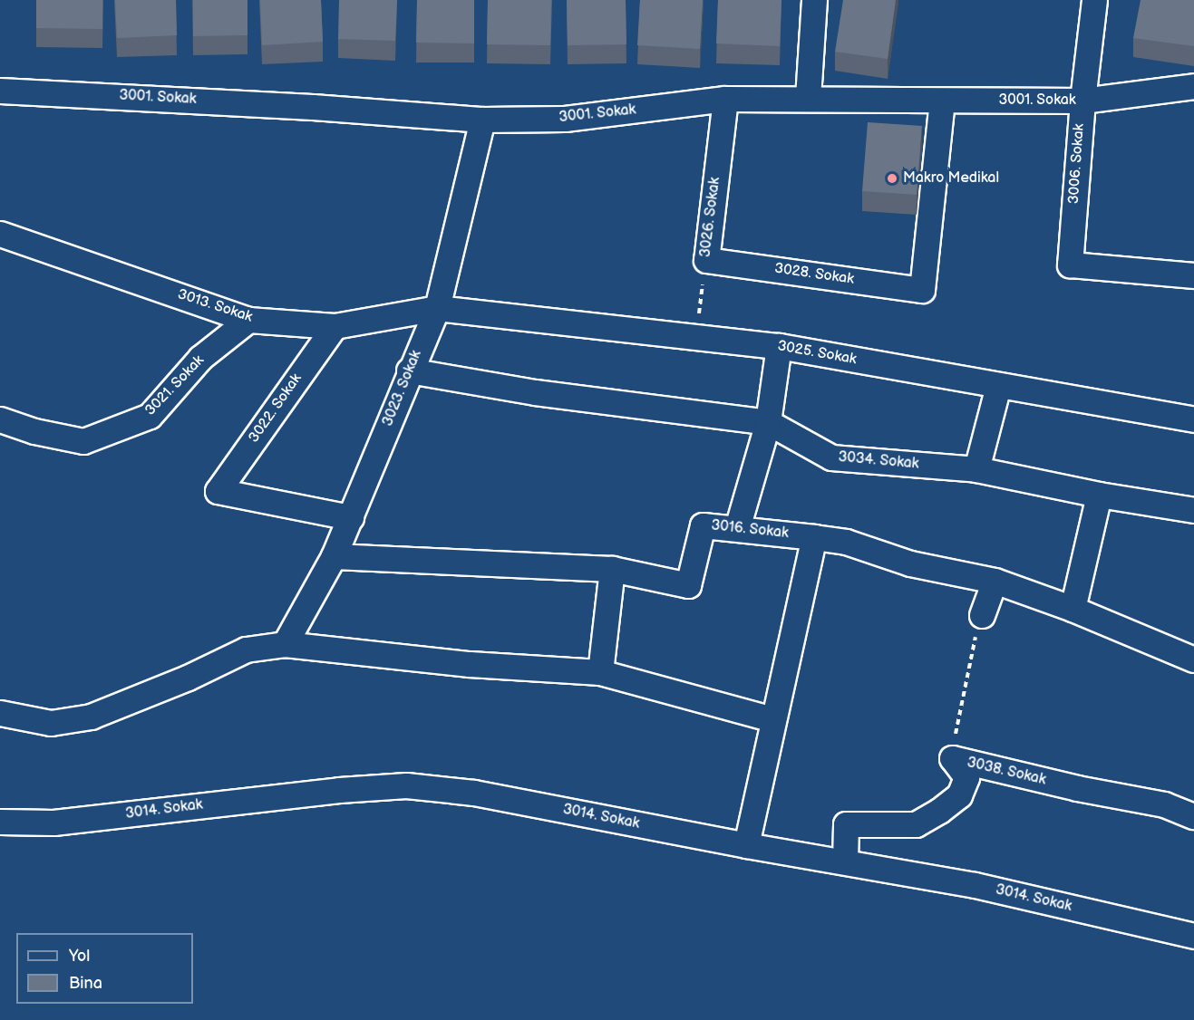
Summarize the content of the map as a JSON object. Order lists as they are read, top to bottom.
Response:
{
  "streets": {
    "street": [
      "3001. Sokak",
      "3006. Sokak",
      "3026. Sokak",
      "3028. Sokak",
      "3013. Sokak",
      "3025. Sokak",
      "3021. Sokak",
      "3023. Sokak",
      "3022. Sokak",
      "3034. Sokak",
      "3016. Sokak",
      "3038. Sokak",
      "3014. Sokak"
    ]
  },
  "crossings": [
    ["3001. Sokak", "3006. Sokak"],
    ["3001. Sokak", "3026. Sokak"],
    ["3001. Sokak", "3028. Sokak"],
    ["3001. Sokak", "3023. Sokak"],
    ["3026. Sokak", "3028. Sokak"],
    ["3026. Sokak", "3025. Sokak"],
    ["3013. Sokak", "3025. Sokak"],
    ["3013. Sokak", "3021. Sokak"],
    ["3013. Sokak", "3023. Sokak"],
    ["3013. Sokak", "3022. Sokak"],
    ["3025. Sokak", "3023. Sokak"],
    ["3023. Sokak", "3022. Sokak"],
    ["3023. Sokak", "3034. Sokak"],
    ["3023. Sokak", "3016. Sokak"],
    ["3038. Sokak", "3014. Sokak"]
  ],
  "places": ["Makro Medikal"],
  "legend": ["Yol", "Bina"]
}
